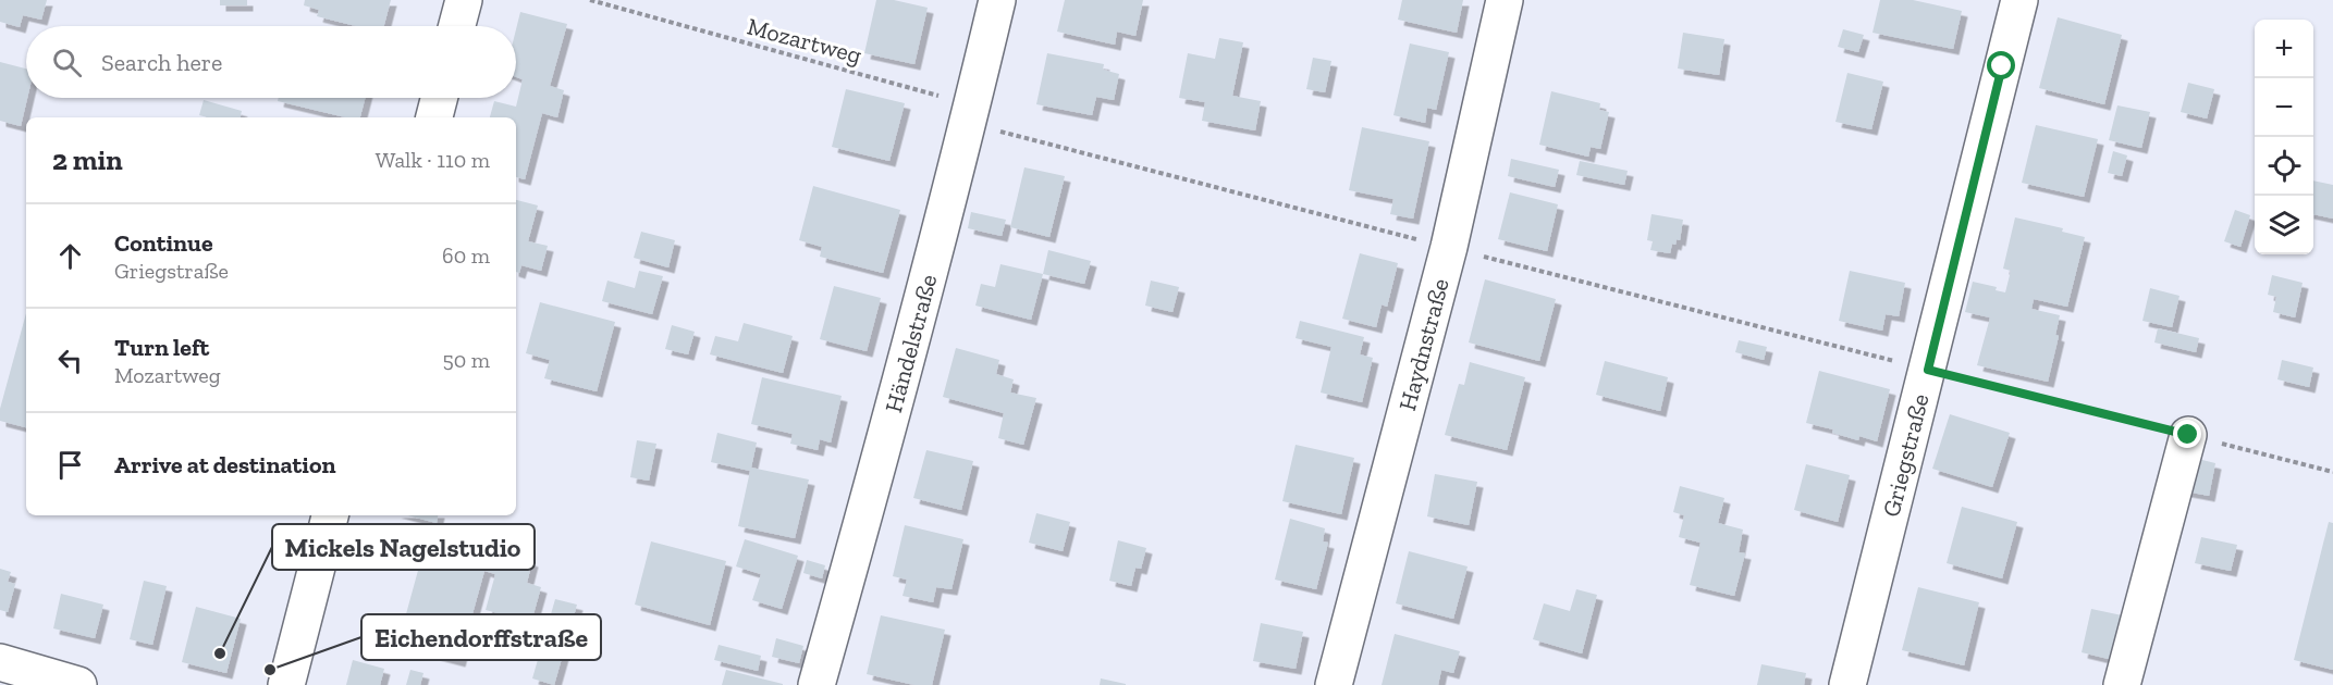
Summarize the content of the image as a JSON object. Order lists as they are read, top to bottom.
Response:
{
  "streets": {
    "street": ["Händelstraße", "Haydnstraße", "Griegstraße"],
    "path": ["Mozartweg"]
  },
  "crossings": [
    ["Mozartweg", "Händelstraße"]
  ],
  "places": ["Mickels Nagelstudio", "Eichendorffstraße"],
  "page": {
    "map_buttons": ["+", "−"],
    "search": "Search here",
    "heading": ["2 min", "Walk · 110 m"],
    "list": [
      ["Continue", "Griegstraße", "60 m"],
      ["Turn left", "Mozartweg", "50 m"],
      "Arrive at destination"
    ]
  }
}
